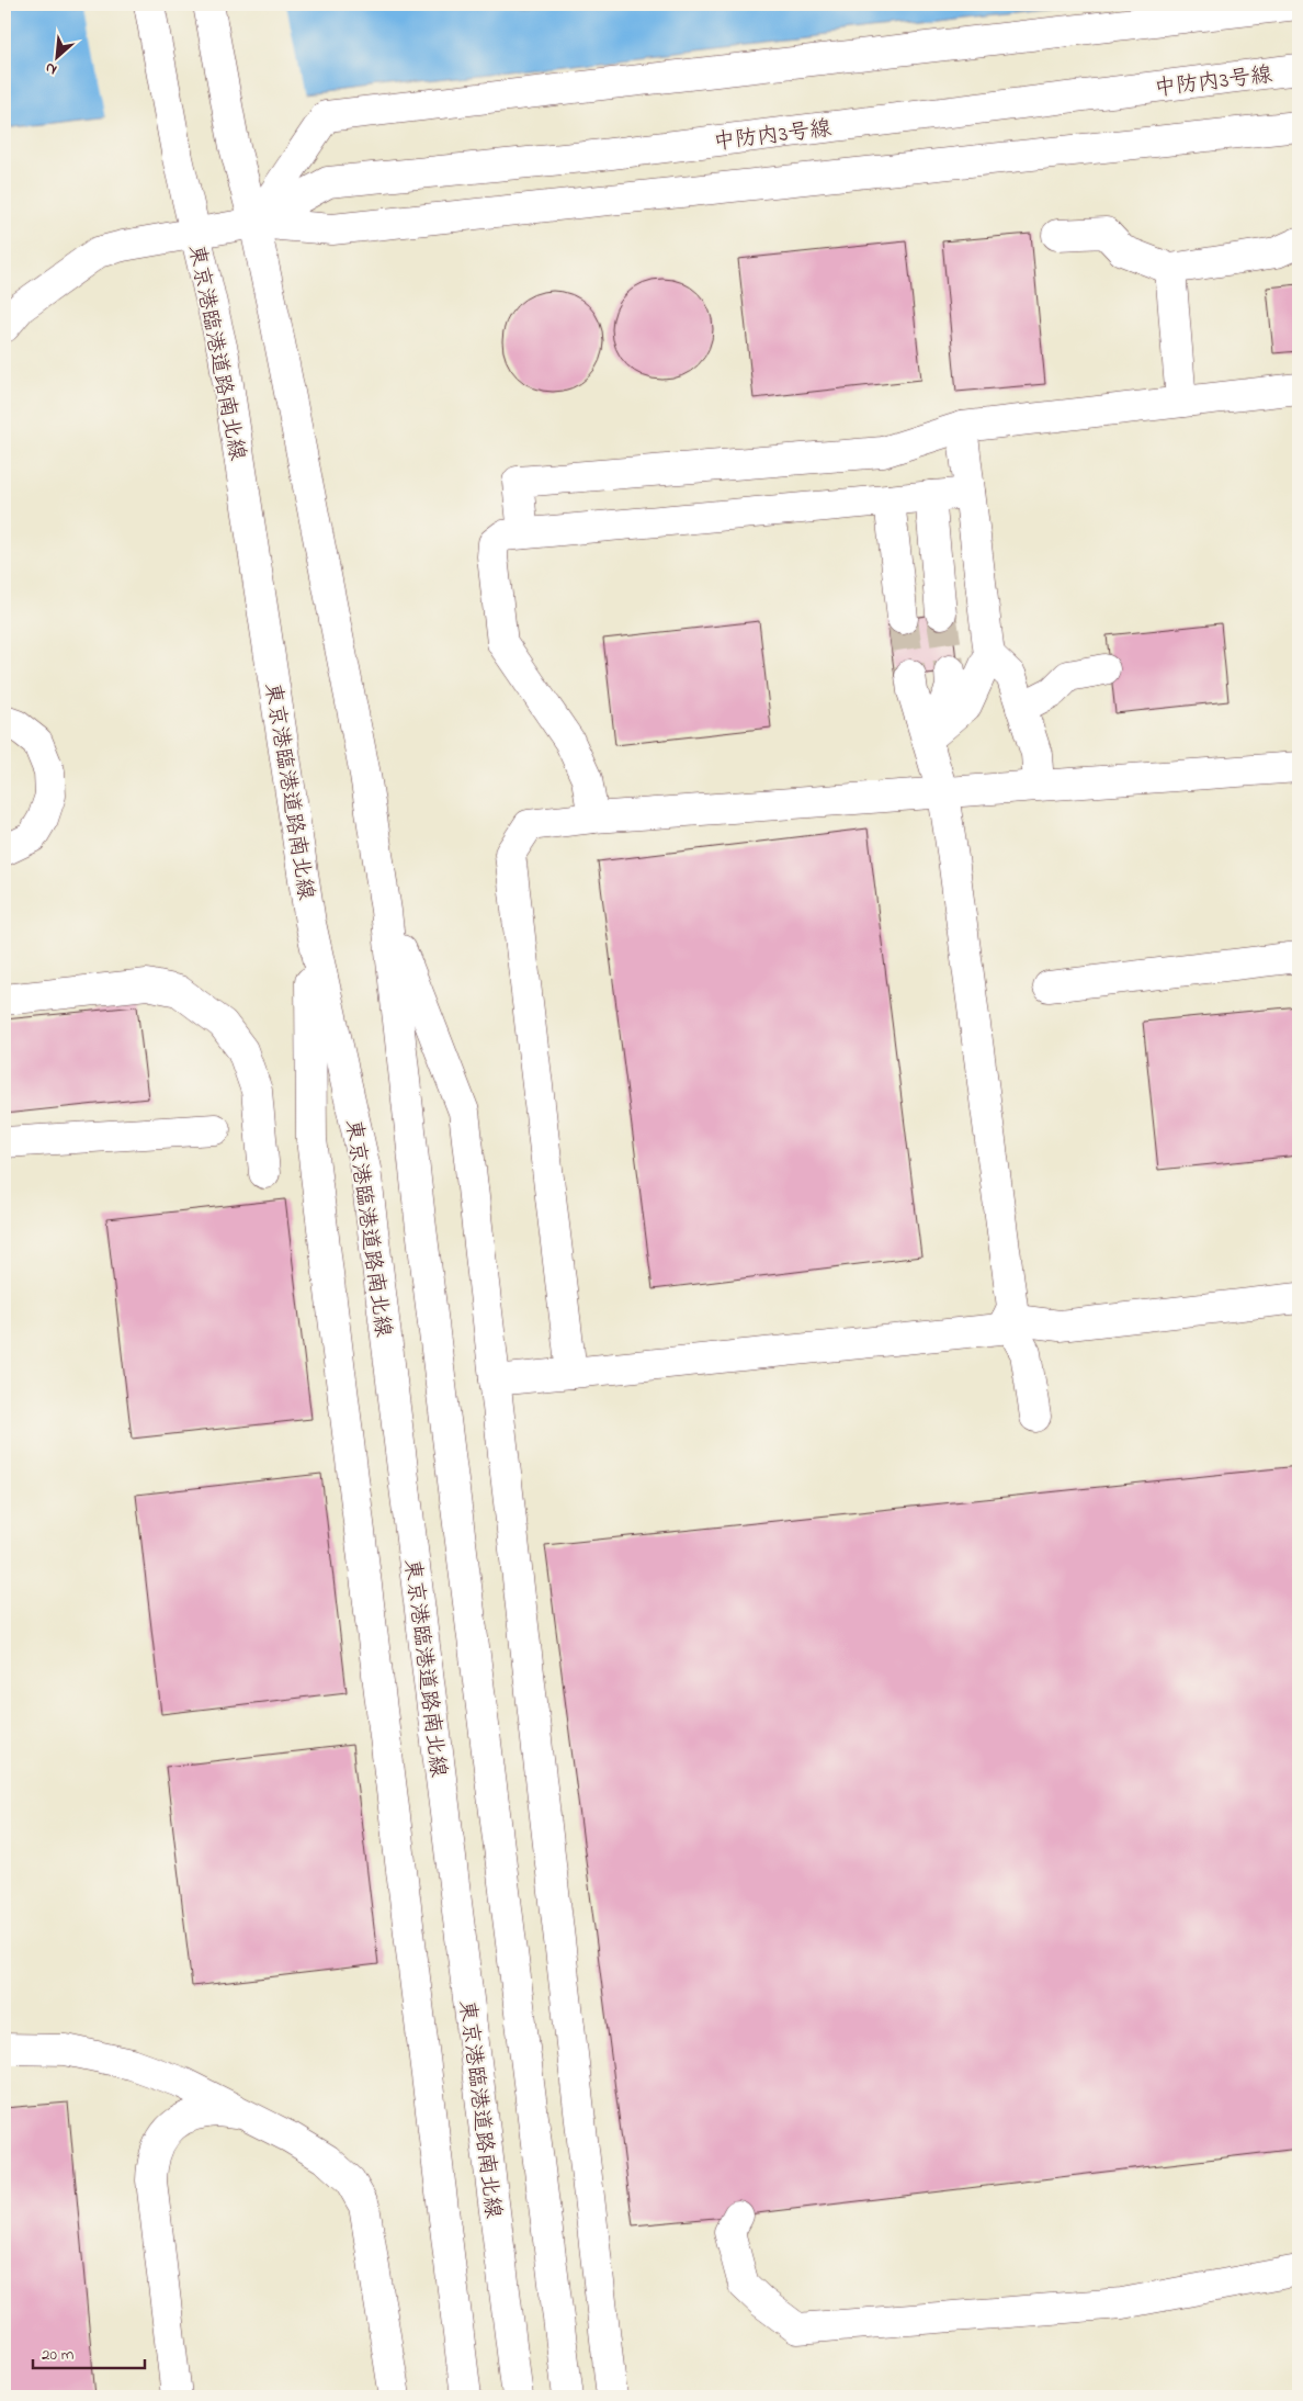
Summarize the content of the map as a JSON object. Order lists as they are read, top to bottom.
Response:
{
  "streets": {
    "street": ["中防内3号線", "東京港臨港道路南北線"]
  },
  "crossings": [
    ["中防内3号線", "東京港臨港道路南北線"]
  ],
  "scale_bar": "20 m",
  "north": "bottom left"
}
